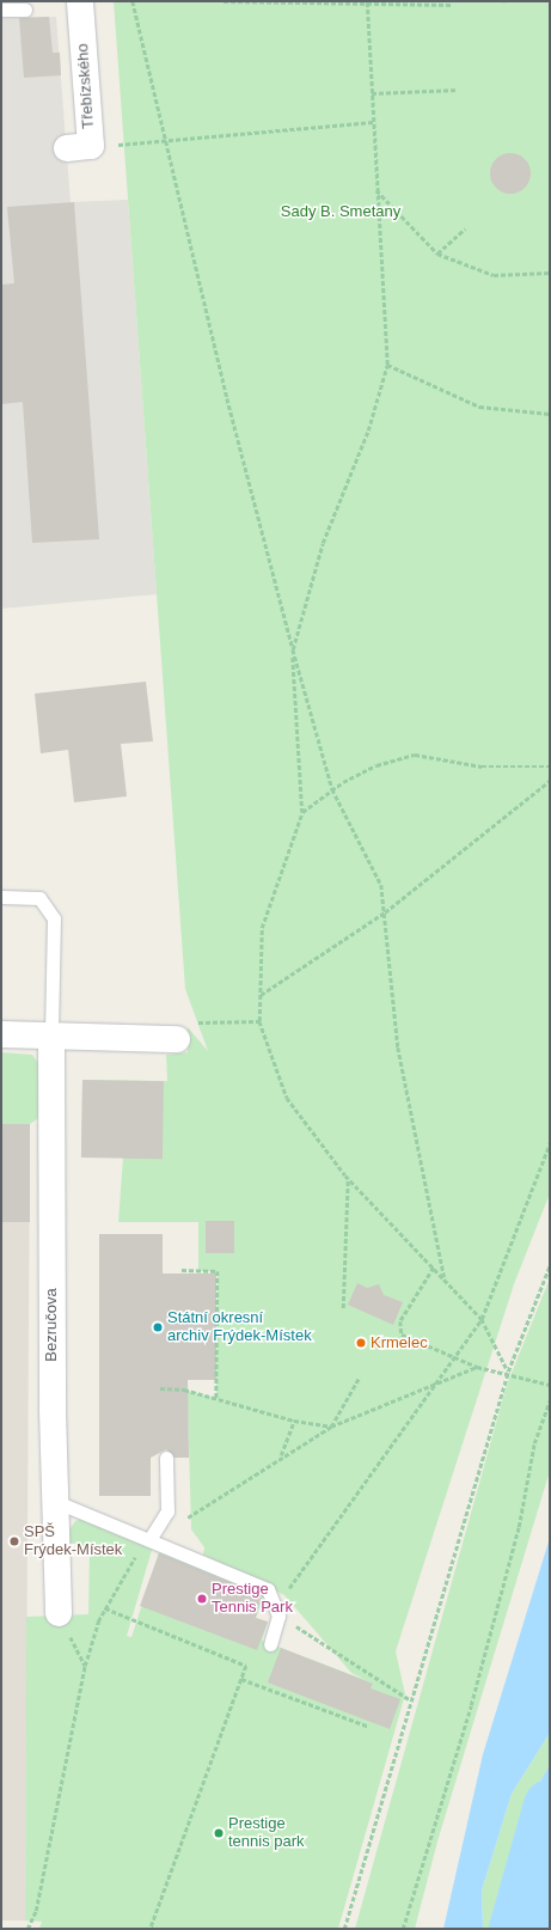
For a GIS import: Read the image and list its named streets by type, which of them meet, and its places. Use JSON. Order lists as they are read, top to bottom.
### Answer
{
  "streets": {
    "street": ["Třebízského", "Bezručova"]
  },
  "parks": ["Sady B. Smetany"],
  "places": [
    "Státní okresní archiv Frýdek-Místek",
    "Krmelec",
    "SPŠ Frýdek-Místek",
    "Prestige Tennis Park",
    "Prestige tennis park"
  ]
}
